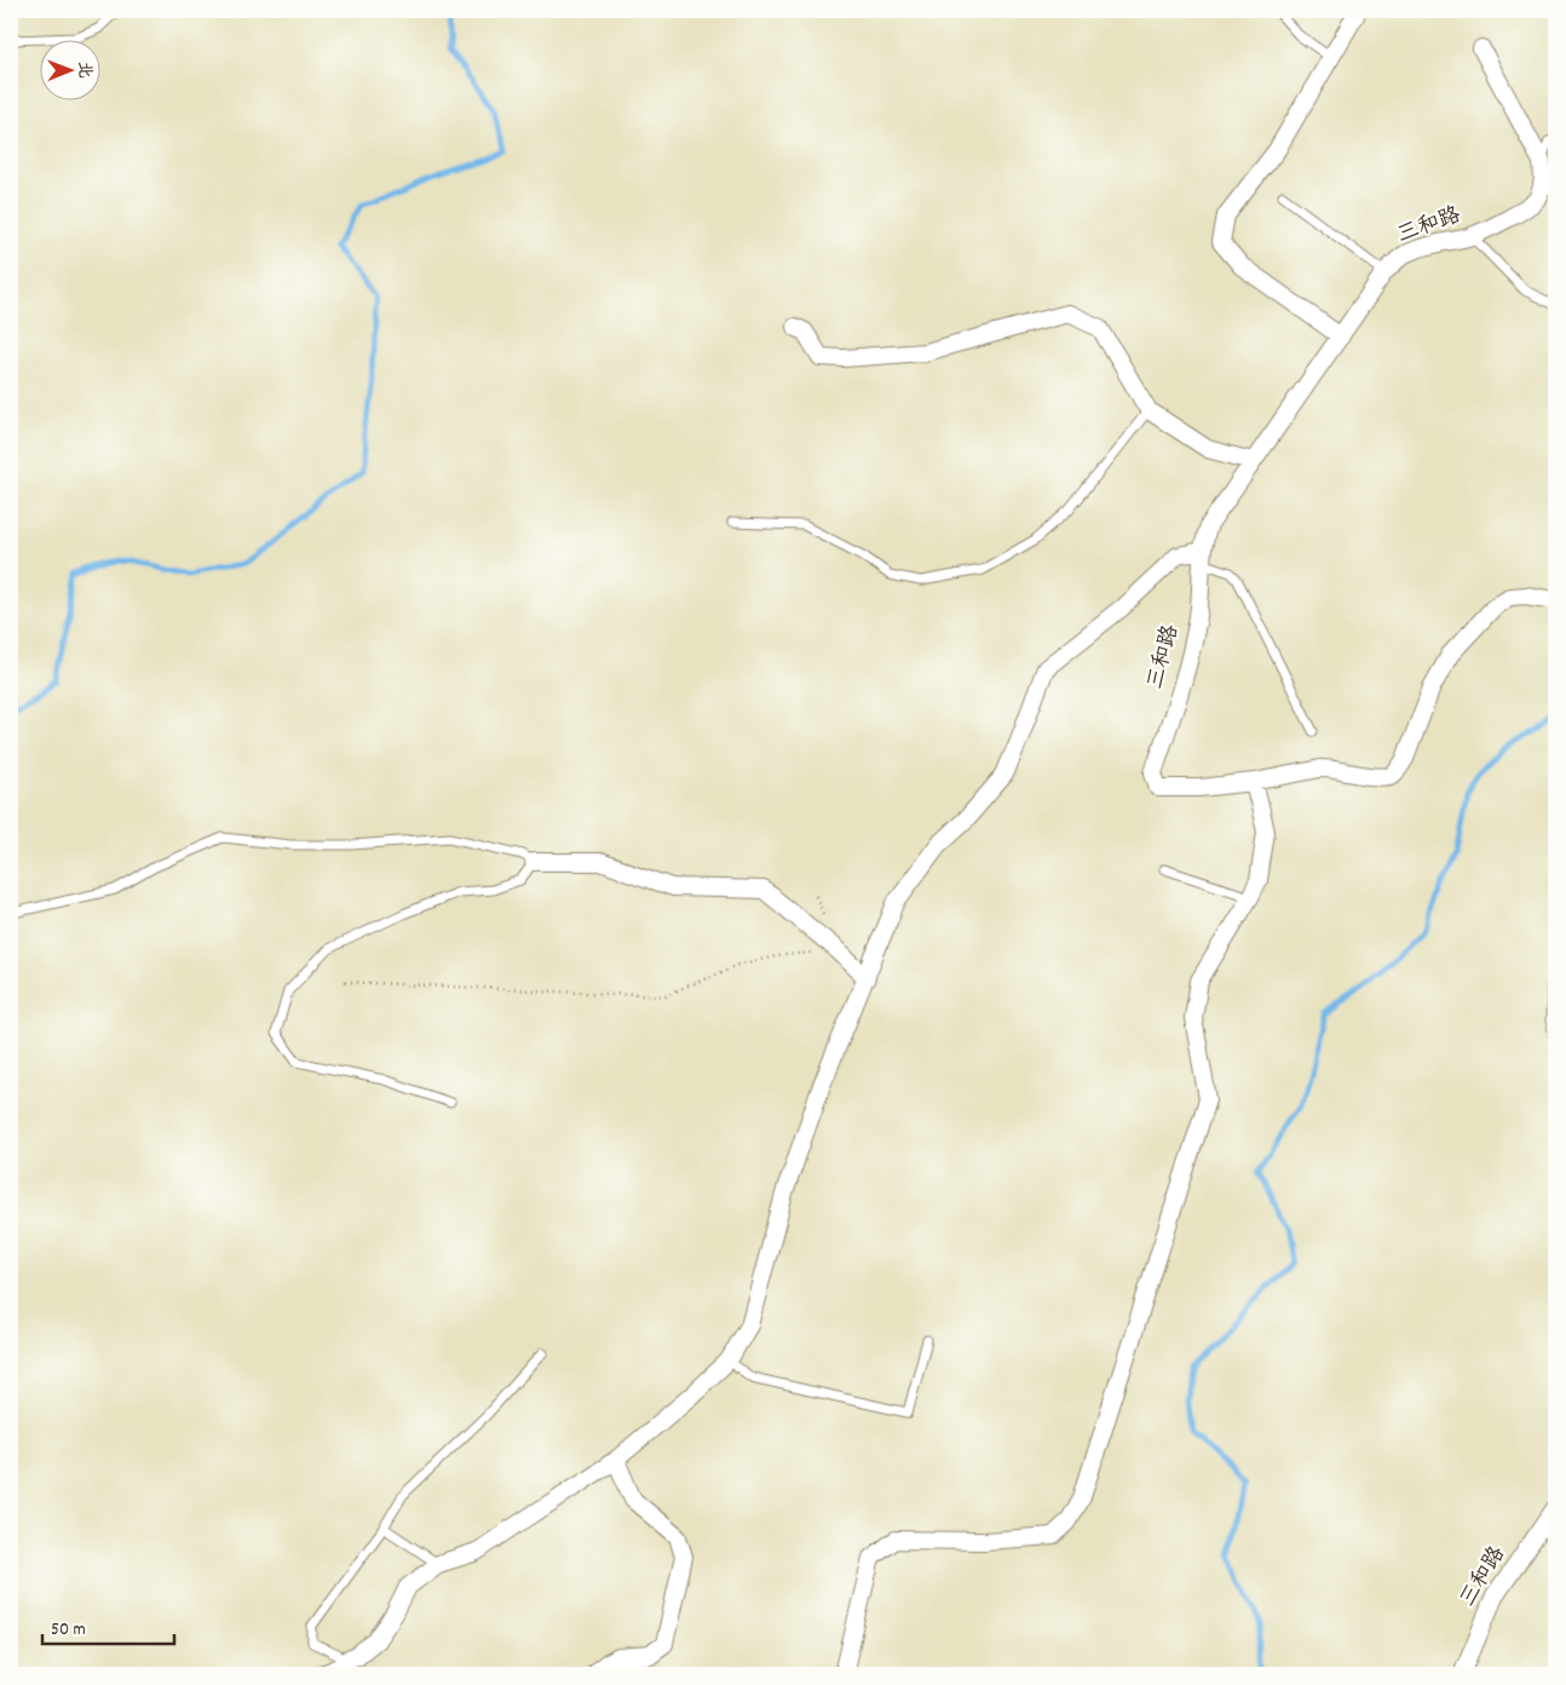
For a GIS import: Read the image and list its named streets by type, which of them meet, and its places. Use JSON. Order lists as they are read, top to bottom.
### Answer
{
  "streets": {
    "street": ["三和路"]
  },
  "scale_bar": "50 m",
  "north": "right"
}
